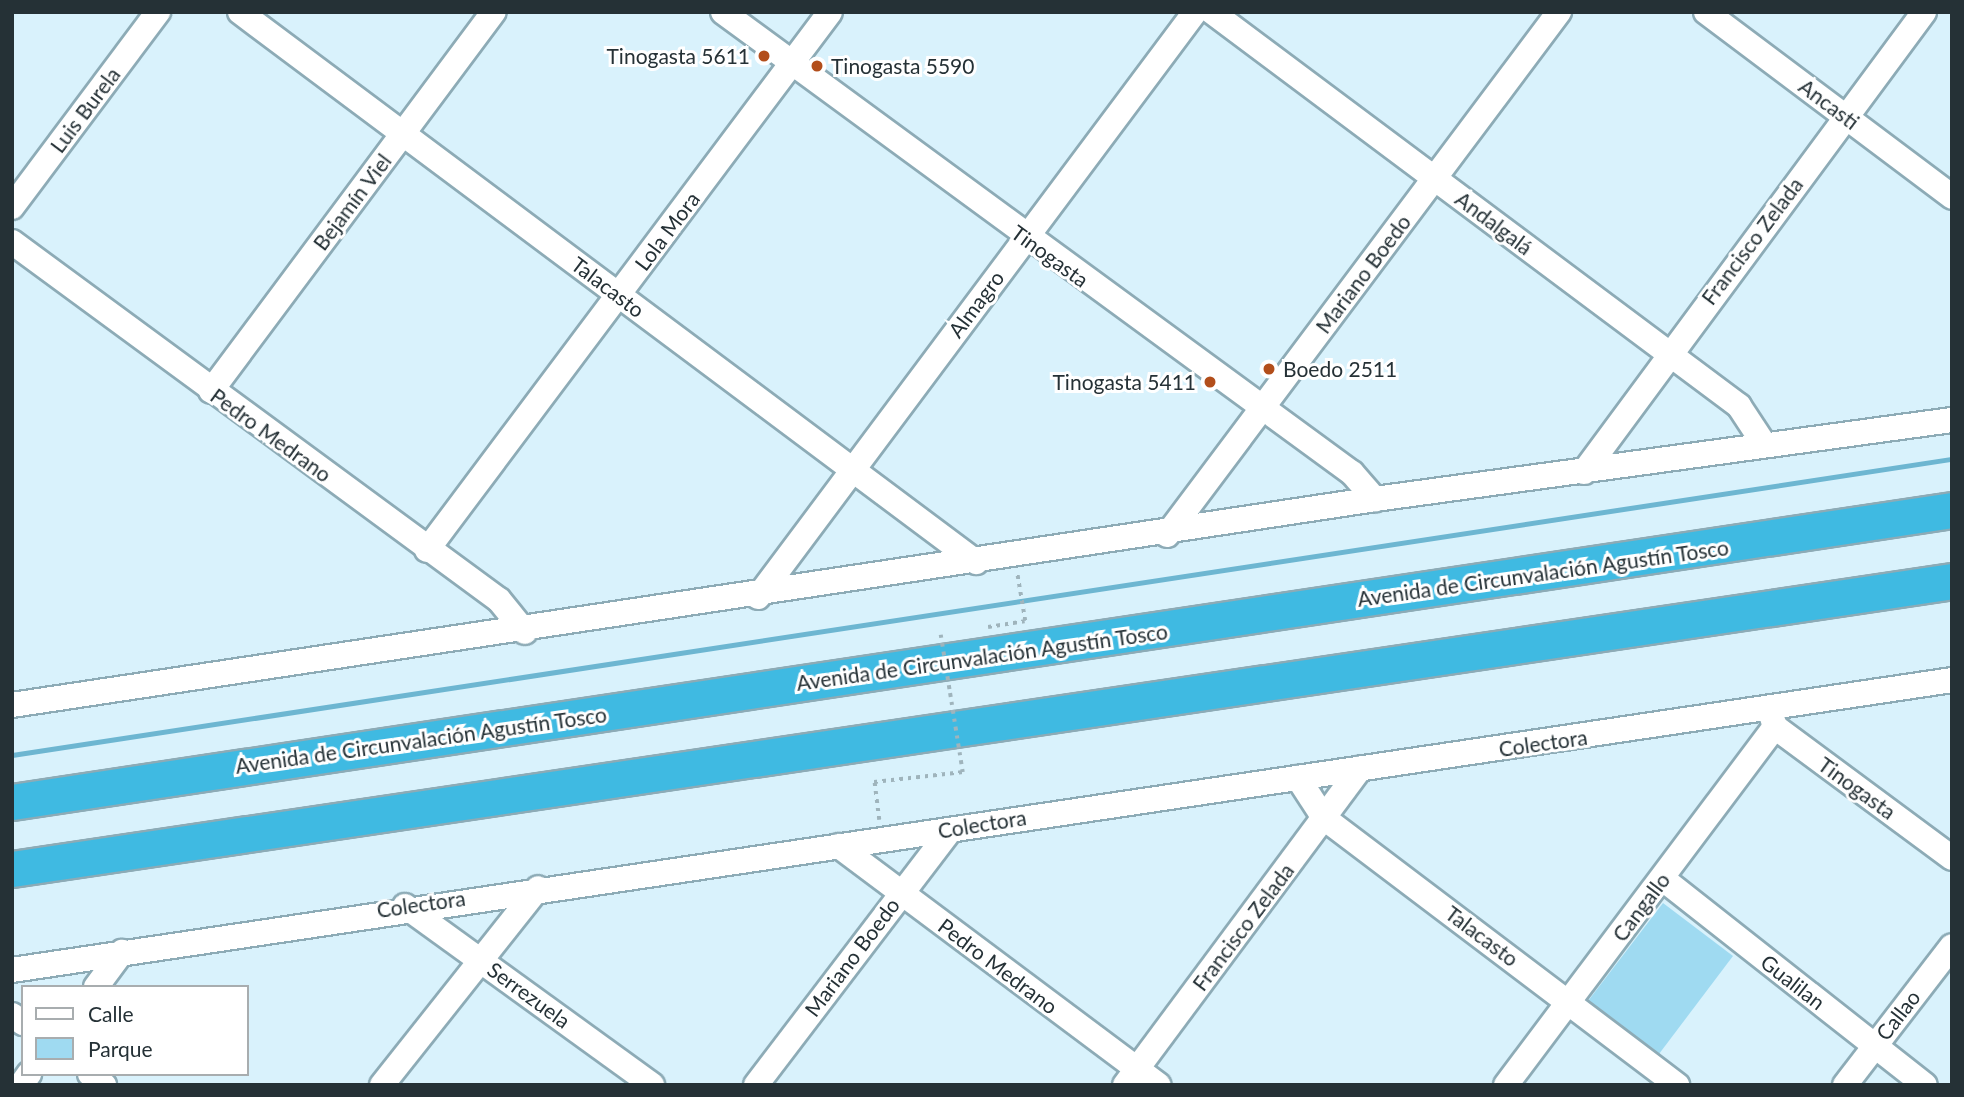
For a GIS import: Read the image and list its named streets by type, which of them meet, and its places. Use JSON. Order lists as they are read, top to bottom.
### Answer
{
  "streets": {
    "highway": ["Avenida de Circunvalación Agustín Tosco"],
    "street": [
      "Ancasti",
      "Luis Burela",
      "Bejamín Viel",
      "Andalgalá",
      "Lola Mora",
      "Francisco Zelada",
      "Tinogasta",
      "Mariano Boedo",
      "Talacasto",
      "Almagro",
      "Pedro Medrano",
      "Colectora",
      "Cangallo",
      "Gualilan",
      "Serrezuela",
      "Callao"
    ]
  },
  "crossings": [
    ["Ancasti", "Francisco Zelada"],
    ["Bejamín Viel", "Talacasto"],
    ["Bejamín Viel", "Pedro Medrano"],
    ["Andalgalá", "Francisco Zelada"],
    ["Andalgalá", "Mariano Boedo"],
    ["Lola Mora", "Tinogasta"],
    ["Lola Mora", "Talacasto"],
    ["Lola Mora", "Pedro Medrano"],
    ["Francisco Zelada", "Talacasto"],
    ["Francisco Zelada", "Pedro Medrano"],
    ["Francisco Zelada", "Colectora"],
    ["Tinogasta", "Mariano Boedo"],
    ["Tinogasta", "Almagro"],
    ["Tinogasta", "Colectora"],
    ["Tinogasta", "Cangallo"],
    ["Mariano Boedo", "Pedro Medrano"],
    ["Mariano Boedo", "Colectora"],
    ["Talacasto", "Almagro"],
    ["Talacasto", "Colectora"],
    ["Talacasto", "Cangallo"],
    ["Pedro Medrano", "Colectora"],
    ["Colectora", "Cangallo"],
    ["Colectora", "Serrezuela"],
    ["Cangallo", "Gualilan"],
    ["Gualilan", "Callao"]
  ],
  "places": [
    "Tinogasta 5611",
    "Tinogasta 5590",
    "Boedo 2511",
    "Tinogasta 5411"
  ],
  "legend": ["Calle", "Parque"]
}
